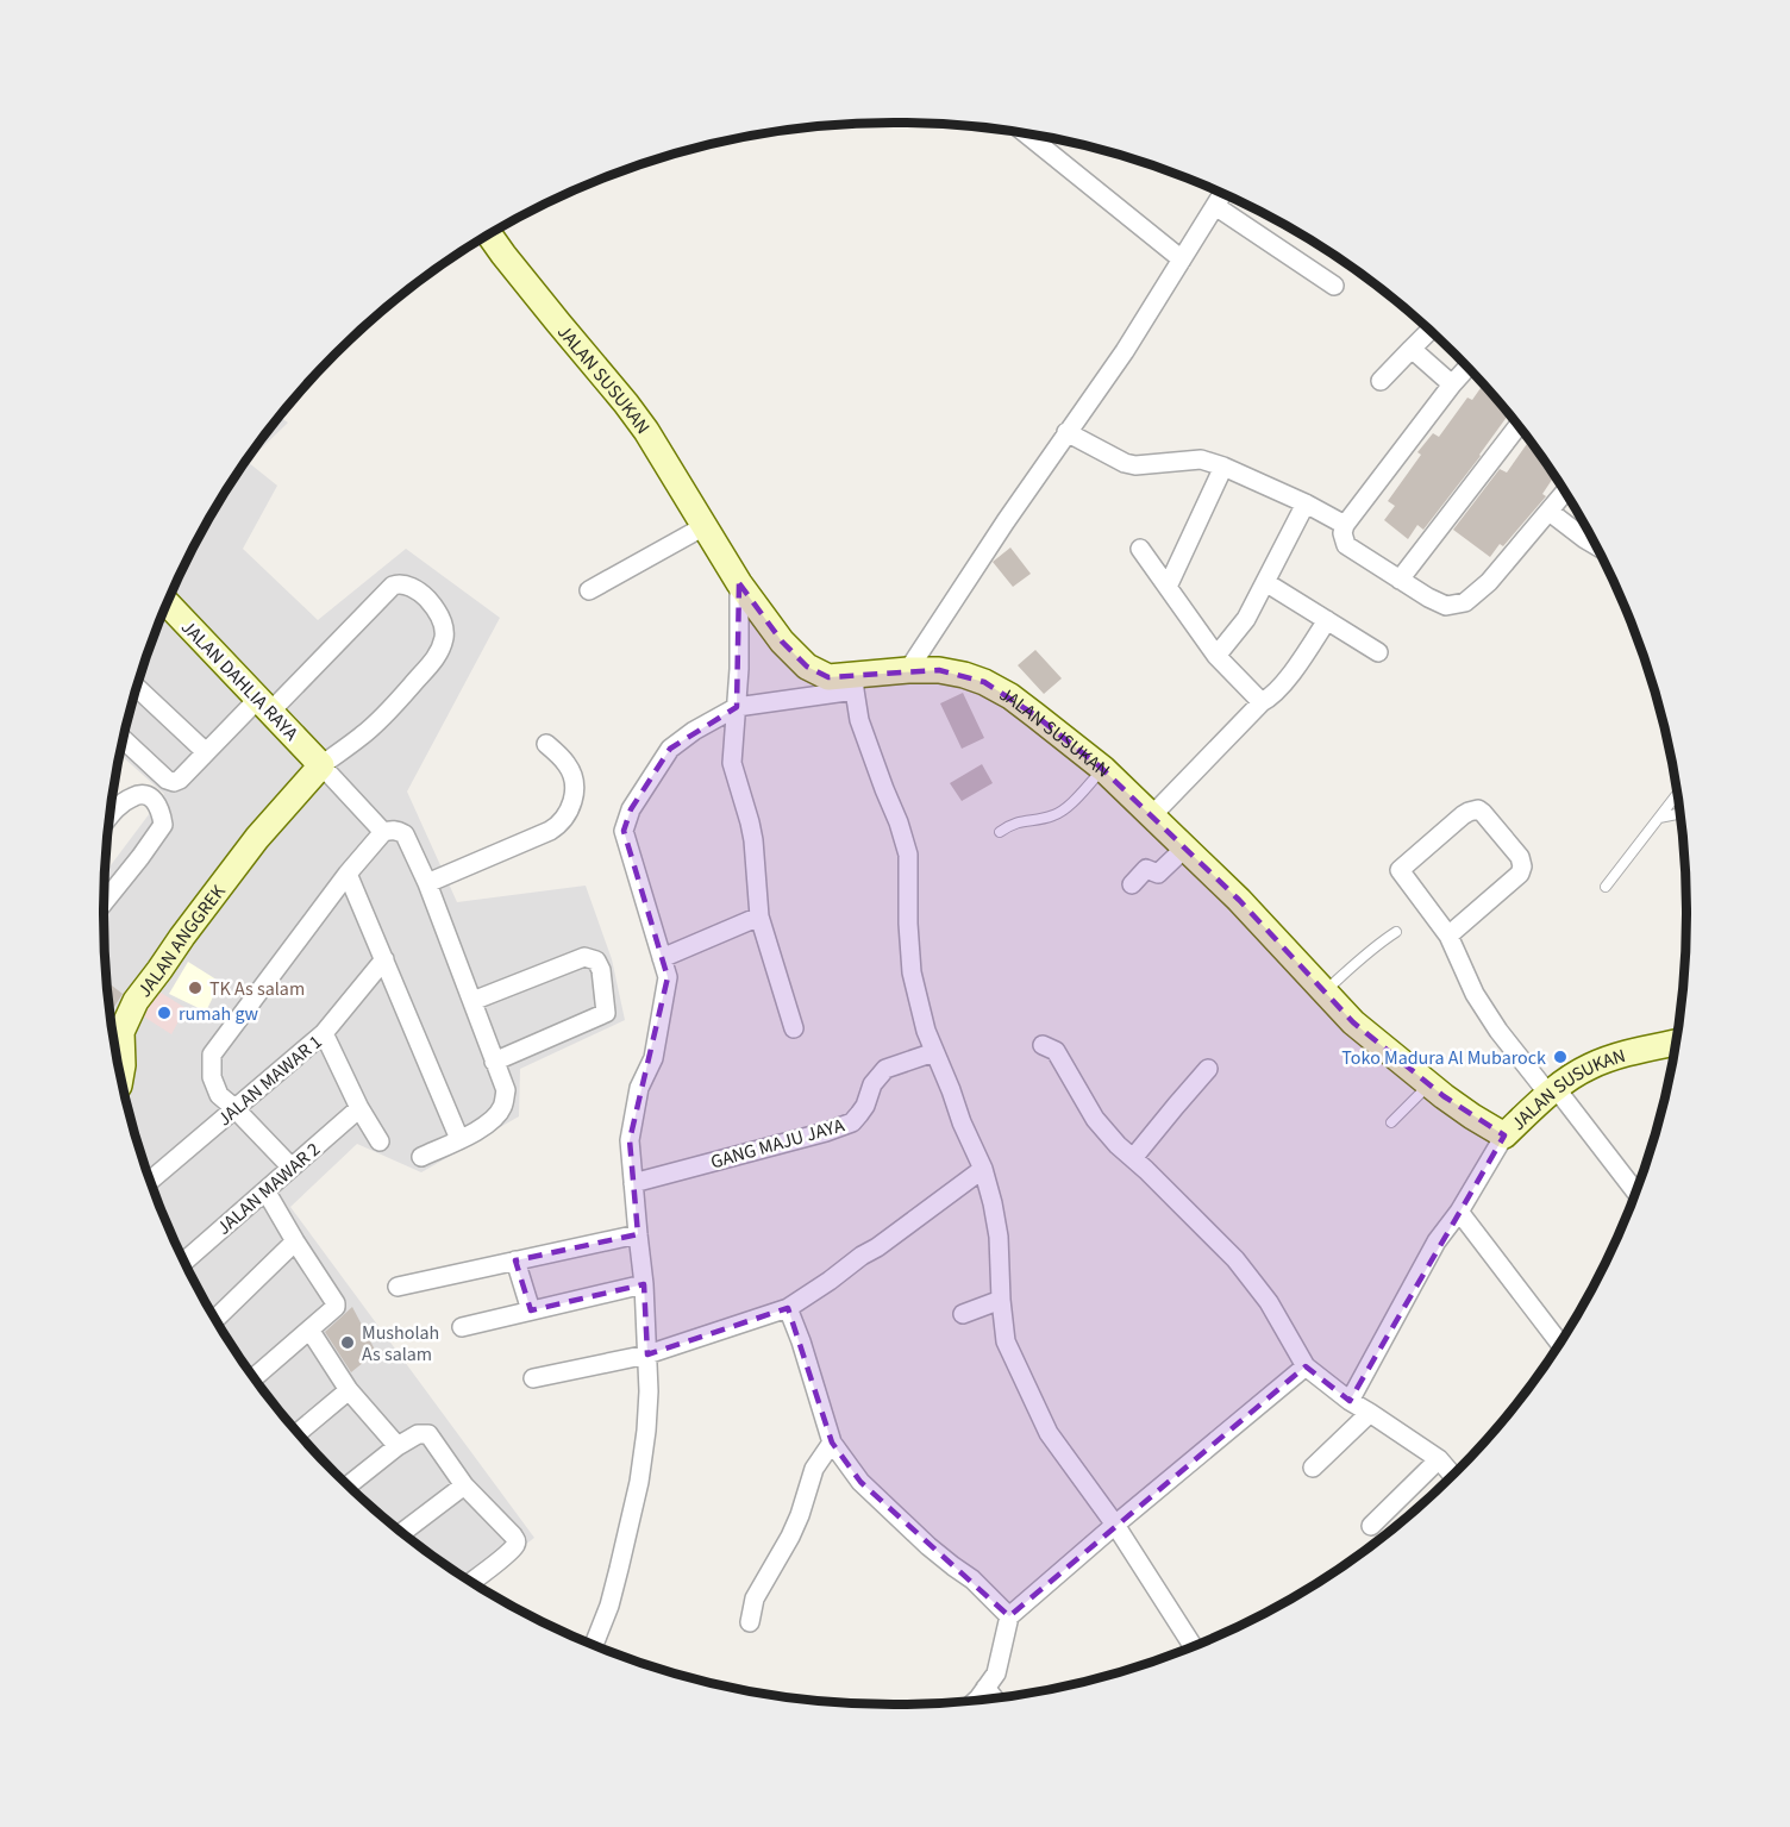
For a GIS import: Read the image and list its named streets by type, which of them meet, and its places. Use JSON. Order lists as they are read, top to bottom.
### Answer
{
  "streets": {
    "street": [
      "JALAN SUSUKAN",
      "JALAN DAHLIA RAYA",
      "JALAN ANGGREK",
      "JALAN MAWAR 1",
      "GANG MAJU JAYA",
      "JALAN MAWAR 2"
    ]
  },
  "crossings": [
    ["JALAN DAHLIA RAYA", "JALAN ANGGREK"]
  ],
  "places": [
    "TK As salam",
    "rumah gw",
    "Toko Madura Al Mubarock",
    "Musholah As salam"
  ]
}
